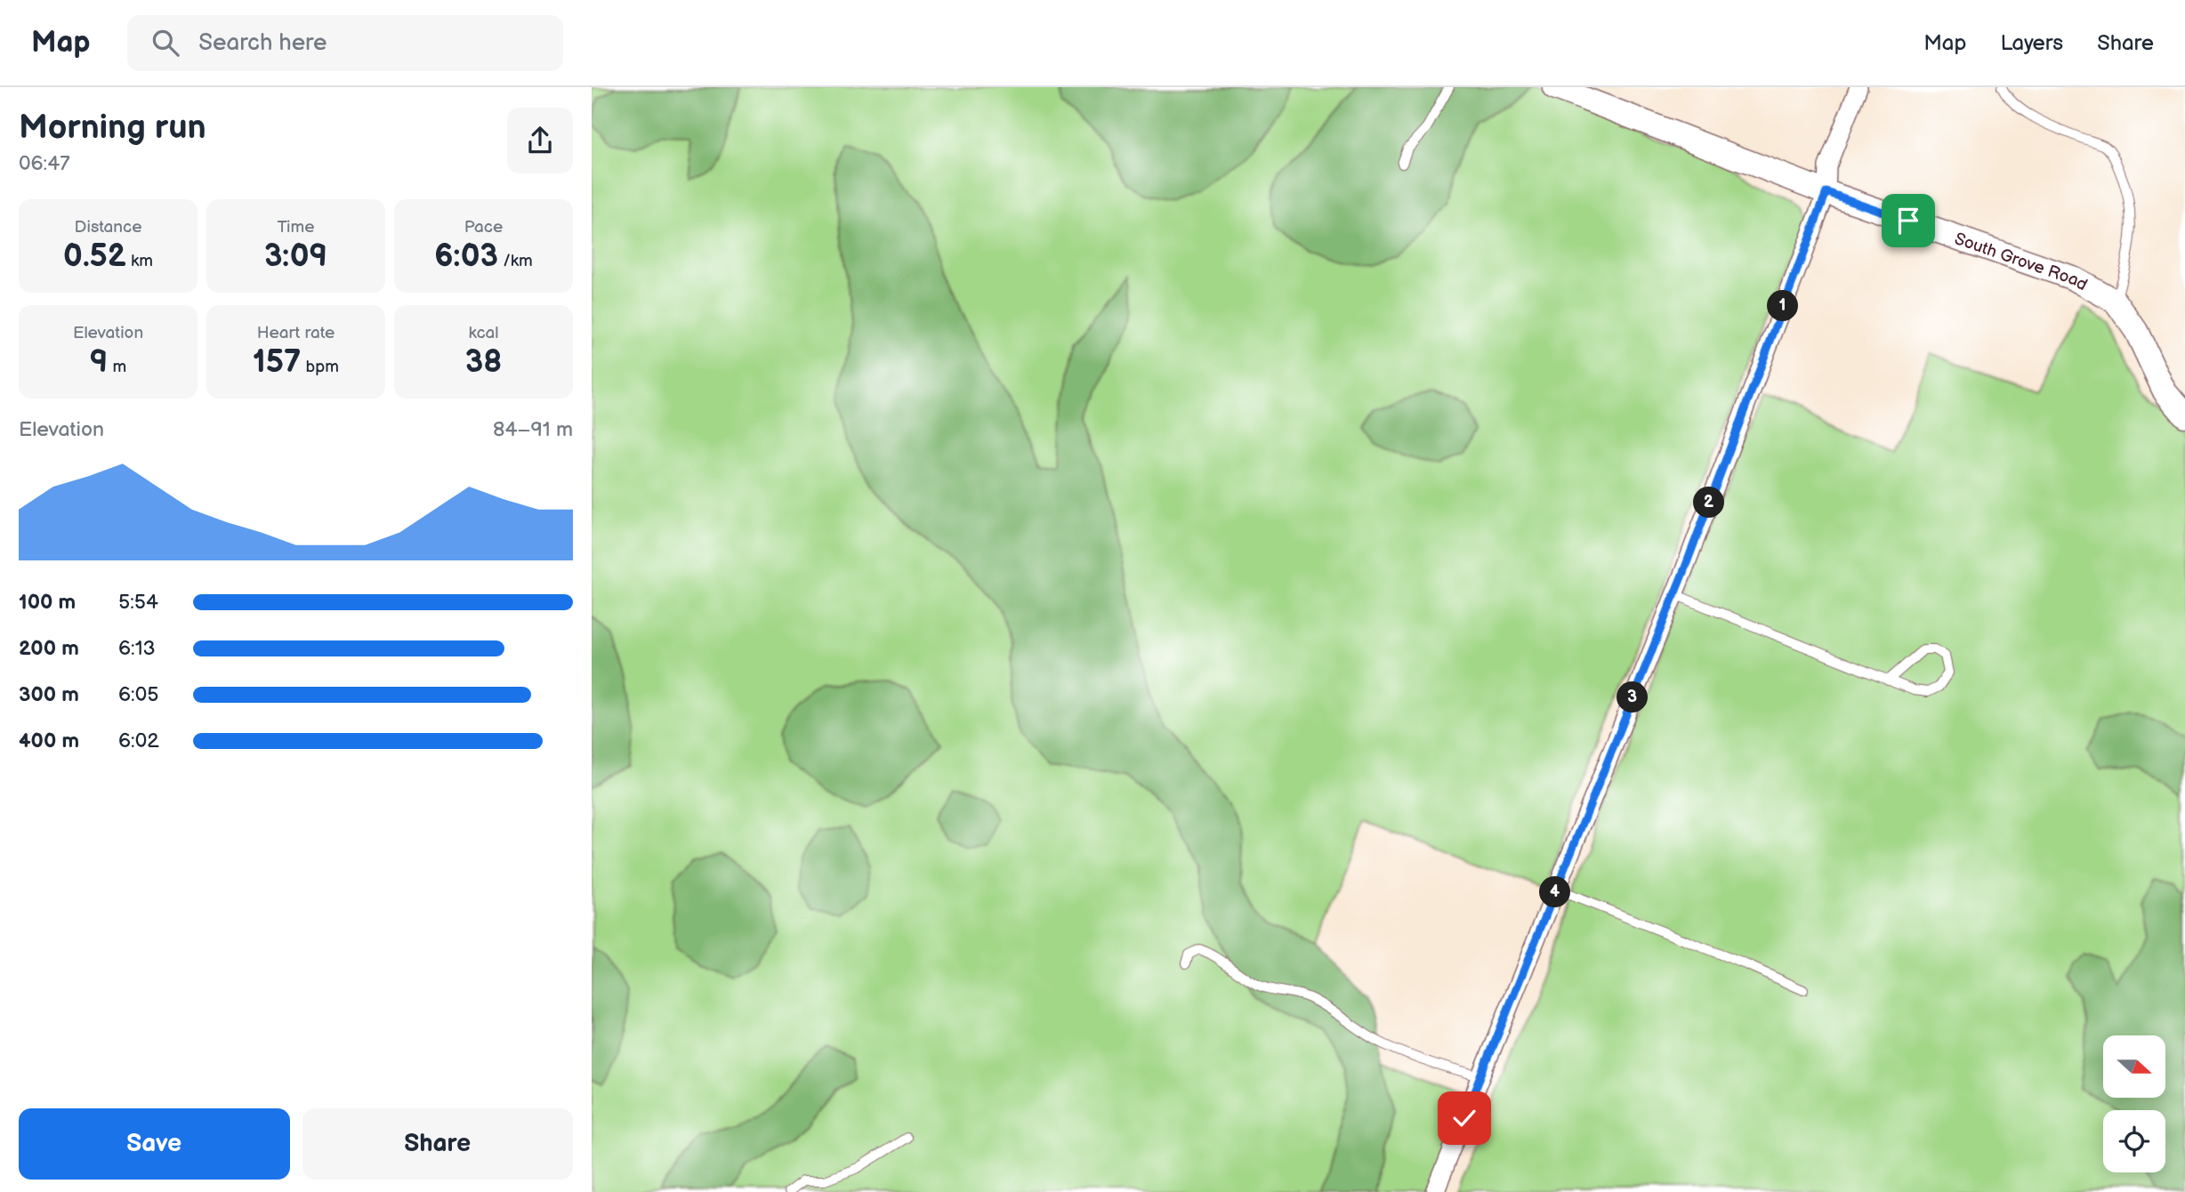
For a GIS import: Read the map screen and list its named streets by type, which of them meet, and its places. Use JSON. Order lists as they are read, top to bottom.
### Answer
{
  "streets": {
    "street": ["South Grove Road"]
  },
  "north": "right",
  "page": {
    "header": "Map",
    "search": "Search here",
    "nav": ["Map", "Layers", "Share"],
    "heading": ["Morning run", "06:47"],
    "stats": [
      ["Distance", "0.52 km"],
      ["Time", "3:09"],
      ["Pace", "6:03 /km"],
      ["Elevation", "9 m"],
      ["Heart rate", "157 bpm"],
      ["kcal", "38"]
    ],
    "pins": [
      "1",
      "2",
      "3",
      "4"
    ],
    "chart": ["Elevation", "84–91 m"],
    "list": [
      {
        "name": "100 m",
        "note": "5:54"
      },
      {
        "name": "200 m",
        "note": "6:13"
      },
      {
        "name": "300 m",
        "note": "6:05"
      },
      {
        "name": "400 m",
        "note": "6:02"
      }
    ],
    "buttons": ["Save", "Share"]
  }
}
